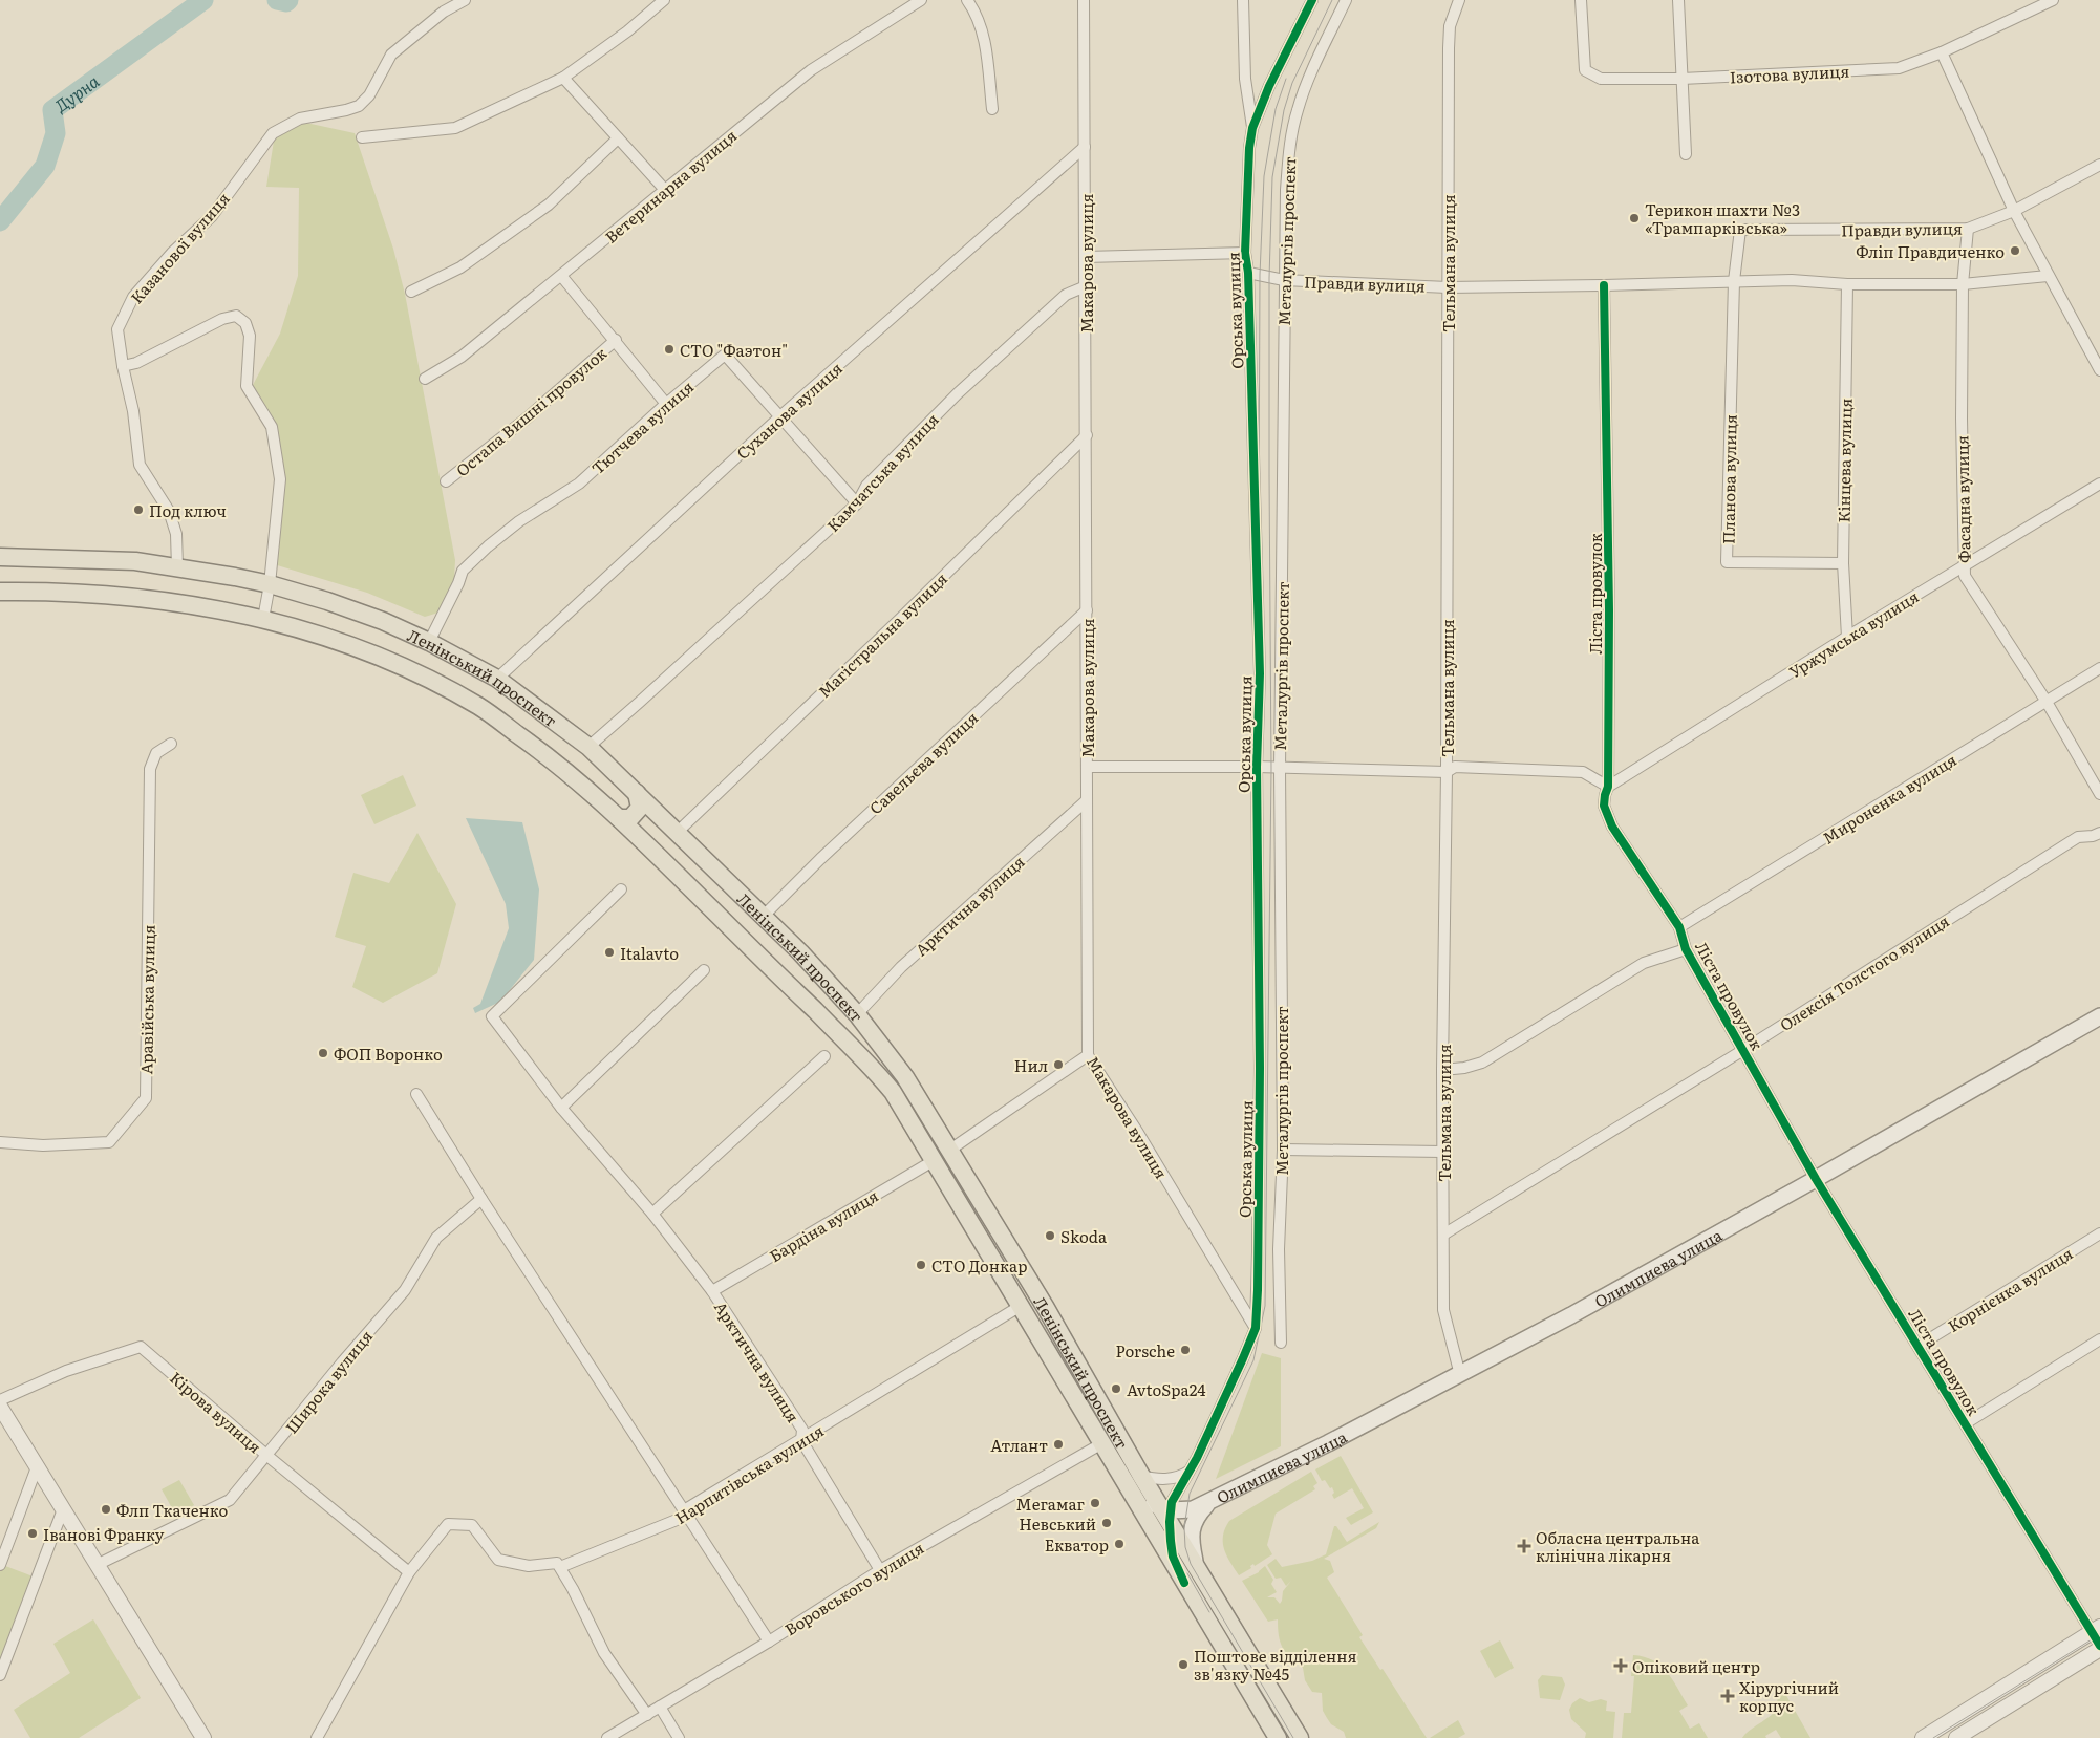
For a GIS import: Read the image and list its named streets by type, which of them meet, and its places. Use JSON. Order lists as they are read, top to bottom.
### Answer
{
  "streets": {
    "main road": ["Ленінський проспект", "Олимпиева улица"],
    "street": [
      "Ізотова вулиця",
      "Ветеринарна вулиця",
      "Правди вулиця",
      "Металургів проспект",
      "Казанової вулиця",
      "Макарова вулиця",
      "Тельмана вулиця",
      "Орська вулиця",
      "Суханова вулиця",
      "Остапа Вишні провулок",
      "Тютчева вулиця",
      "Кінцева вулиця",
      "Камчатська вулиця",
      "Планова вулиця",
      "Фасадна вулиця",
      "Ліста провулок",
      "Уржумська вулиця",
      "Магістральна вулиця",
      "Савельєва вулиця",
      "Мироненка вулиця",
      "Арктична вулиця",
      "Олексія Толстого вулиця",
      "Аравійська вулиця",
      "Бардіна вулиця",
      "Корнієнка вулиця",
      "Широка вулиця",
      "Кірова вулиця",
      "Нарпитівська вулиця",
      "Воровського вулиця"
    ]
  },
  "crossings": [
    ["Ветеринарна вулиця", "Остапа Вишні провулок"],
    ["Правди вулиця", "Металургів проспект"],
    ["Правди вулиця", "Тельмана вулиця"],
    ["Правди вулиця", "Орська вулиця"],
    ["Правди вулиця", "Кінцева вулиця"],
    ["Правди вулиця", "Планова вулиця"],
    ["Правди вулиця", "Фасадна вулиця"],
    ["Правди вулиця", "Ліста провулок"],
    ["Казанової вулиця", "Ленінський проспект"],
    ["Макарова вулиця", "Орська вулиця"],
    ["Макарова вулиця", "Суханова вулиця"],
    ["Макарова вулиця", "Камчатська вулиця"],
    ["Макарова вулиця", "Магістральна вулиця"],
    ["Макарова вулиця", "Савельєва вулиця"],
    ["Макарова вулиця", "Арктична вулиця"],
    ["Тельмана вулиця", "Олексія Толстого вулиця"],
    ["Тельмана вулиця", "Олимпиева улица"],
    ["Орська вулиця", "Ленінський проспект"],
    ["Суханова вулиця", "Тютчева вулиця"],
    ["Суханова вулиця", "Ленінський проспект"],
    ["Остапа Вишні провулок", "Тютчева вулиця"],
    ["Тютчева вулиця", "Камчатська вулиця"],
    ["Тютчева вулиця", "Ленінський проспект"],
    ["Кінцева вулиця", "Планова вулиця"],
    ["Кінцева вулиця", "Уржумська вулиця"],
    ["Камчатська вулиця", "Ленінський проспект"],
    ["Фасадна вулиця", "Уржумська вулиця"],
    ["Фасадна вулиця", "Мироненка вулиця"],
    ["Ліста провулок", "Уржумська вулиця"],
    ["Ліста провулок", "Мироненка вулиця"],
    ["Ліста провулок", "Олексія Толстого вулиця"],
    ["Ліста провулок", "Олимпиева улица"],
    ["Ліста провулок", "Корнієнка вулиця"],
    ["Магістральна вулиця", "Ленінський проспект"],
    ["Ленінський проспект", "Савельєва вулиця"],
    ["Ленінський проспект", "Арктична вулиця"],
    ["Ленінський проспект", "Бардіна вулиця"],
    ["Ленінський проспект", "Нарпитівська вулиця"],
    ["Ленінський проспект", "Воровського вулиця"],
    ["Арктична вулиця", "Бардіна вулиця"],
    ["Арктична вулиця", "Нарпитівська вулиця"],
    ["Арктична вулиця", "Воровського вулиця"],
    ["Широка вулиця", "Кірова вулиця"]
  ],
  "water": ["Дурна"],
  "places": {
    "other": [
      "Терикон шахти №3 «Трампарківська»",
      "Фліп Правдиченко",
      "СТО \"Фаэтон\"",
      "Под ключ",
      "Italavto",
      "ФОП Воронко",
      "Нил",
      "Skoda",
      "СТО Донкар",
      "Porsche",
      "AvtoSpa24",
      "Атлант",
      "Мегамаг",
      "Флп Ткаченко",
      "Невський",
      "Іванові Франку",
      "Екватор",
      "Поштове відділення зв'язку №45"
    ],
    "health": ["Обласна центральна клінічна лікарня", "Опіковий центр", "Хірургічний корпус"]
  }
}
